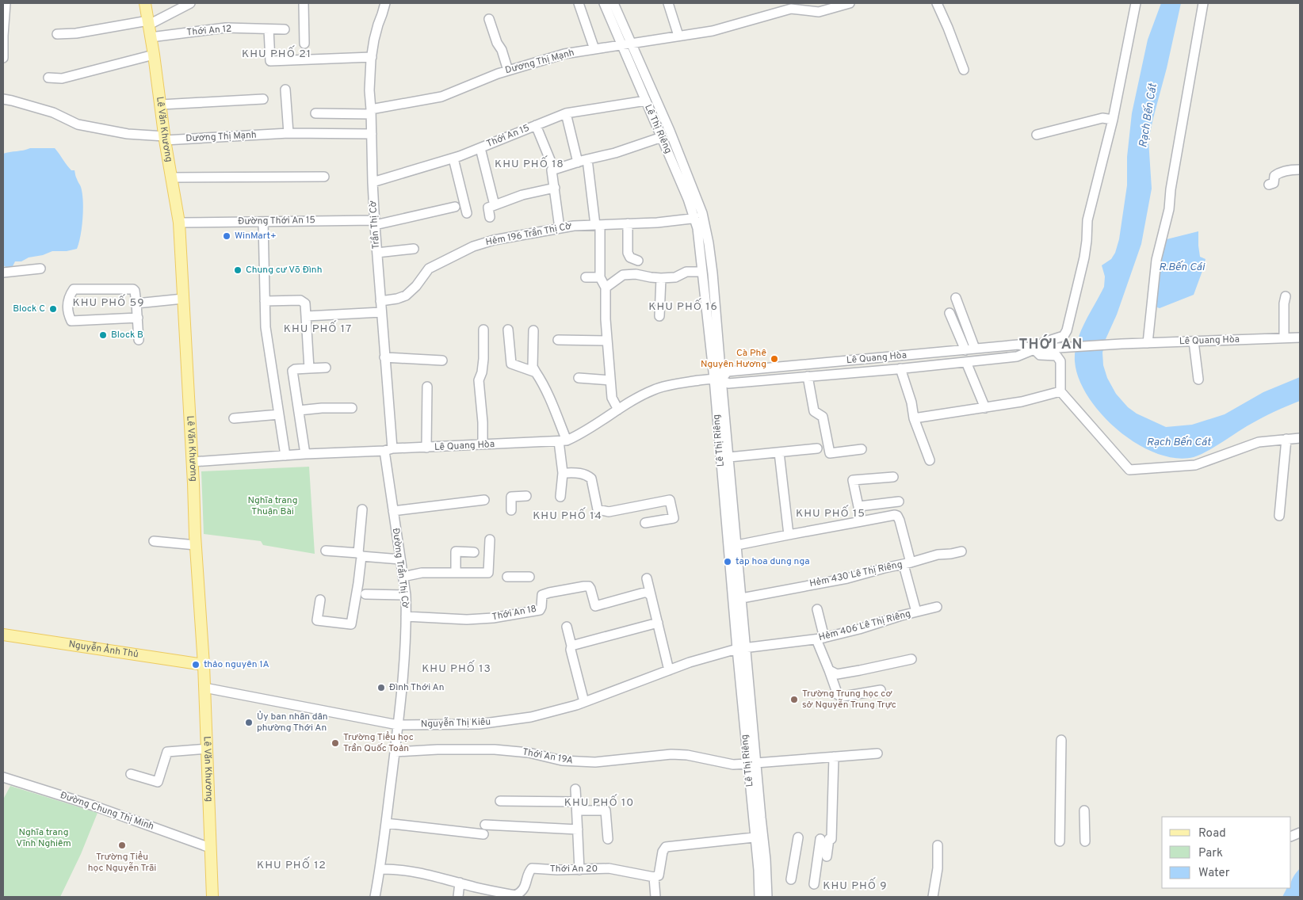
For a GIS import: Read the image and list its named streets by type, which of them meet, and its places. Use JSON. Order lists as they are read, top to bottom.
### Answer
{
  "streets": {
    "main road": ["Lê Văn Khương", "Nguyễn Ảnh Thủ"],
    "street": [
      "Thới An 12",
      "Dương Thị Mạnh",
      "Lê Thị Riêng",
      "Thới An 15",
      "Đường Thới An 15",
      "Trần Thị Cờ",
      "Hẻm 196 Trần Thị Cờ",
      "Lê Quang Hòa",
      "Đường Trần Thị Cờ",
      "Hẻm 430 Lê Thị Riêng",
      "Thới An 18",
      "Hẻm 406 Lê Thị Riêng",
      "Nguyễn Thị Kiêu",
      "Thới An 19A",
      "Đường Chung Thị Minh",
      "Thới An 20"
    ]
  },
  "crossings": [
    ["Thới An 12", "Lê Văn Khương"],
    ["Dương Thị Mạnh", "Lê Văn Khương"],
    ["Dương Thị Mạnh", "Lê Thị Riêng"],
    ["Dương Thị Mạnh", "Trần Thị Cờ"],
    ["Lê Văn Khương", "Đường Thới An 15"],
    ["Lê Văn Khương", "Lê Quang Hòa"],
    ["Lê Văn Khương", "Nguyễn Ảnh Thủ"],
    ["Lê Văn Khương", "Nguyễn Thị Kiêu"],
    ["Lê Văn Khương", "Đường Chung Thị Minh"],
    ["Lê Thị Riêng", "Thới An 15"],
    ["Lê Thị Riêng", "Hẻm 196 Trần Thị Cờ"],
    ["Lê Thị Riêng", "Lê Quang Hòa"],
    ["Lê Thị Riêng", "Hẻm 430 Lê Thị Riêng"],
    ["Lê Thị Riêng", "Hẻm 406 Lê Thị Riêng"],
    ["Lê Thị Riêng", "Nguyễn Thị Kiêu"],
    ["Lê Thị Riêng", "Thới An 19A"],
    ["Thới An 15", "Trần Thị Cờ"],
    ["Đường Thới An 15", "Trần Thị Cờ"],
    ["Trần Thị Cờ", "Hẻm 196 Trần Thị Cờ"],
    ["Trần Thị Cờ", "Lê Quang Hòa"],
    ["Trần Thị Cờ", "Đường Trần Thị Cờ"],
    ["Lê Quang Hòa", "Đường Trần Thị Cờ"],
    ["Đường Trần Thị Cờ", "Thới An 18"],
    ["Đường Trần Thị Cờ", "Nguyễn Thị Kiêu"],
    ["Đường Trần Thị Cờ", "Thới An 19A"],
    ["Đường Trần Thị Cờ", "Thới An 20"],
    ["Hẻm 406 Lê Thị Riêng", "Nguyễn Thị Kiêu"]
  ],
  "districts": [
    "KHU PHỐ 21",
    "KHU PHỐ 18",
    "KHU PHỐ 59",
    "KHU PHỐ 16",
    "KHU PHỐ 17",
    "THỚI AN",
    "KHU PHỐ 15",
    "KHU PHỐ 14",
    "KHU PHỐ 13",
    "KHU PHỐ 10",
    "KHU PHỐ 12",
    "KHU PHỐ 9"
  ],
  "water": ["Rạch Bến Cát", "R.Bến Cái"],
  "parks": ["Nghĩa trang Thuận Bài", "Nghĩa trang Vĩnh Nghiêm"],
  "places": [
    "WinMart+",
    "Chung cư Võ Đình",
    "Block C",
    "Block B",
    "Cà Phê Nguyên Hương",
    "tap hoa dung nga",
    "thảo nguyên 1A",
    "Đình Thới An",
    "Trường Trung học cơ sở Nguyễn Trung Trực",
    "Ủy ban nhân dân phường Thới An",
    "Trường Tiểu học Trần Quốc Toản",
    "Trường Tiểu học Nguyễn Trãi"
  ],
  "legend": ["Road", "Park", "Water"]
}
